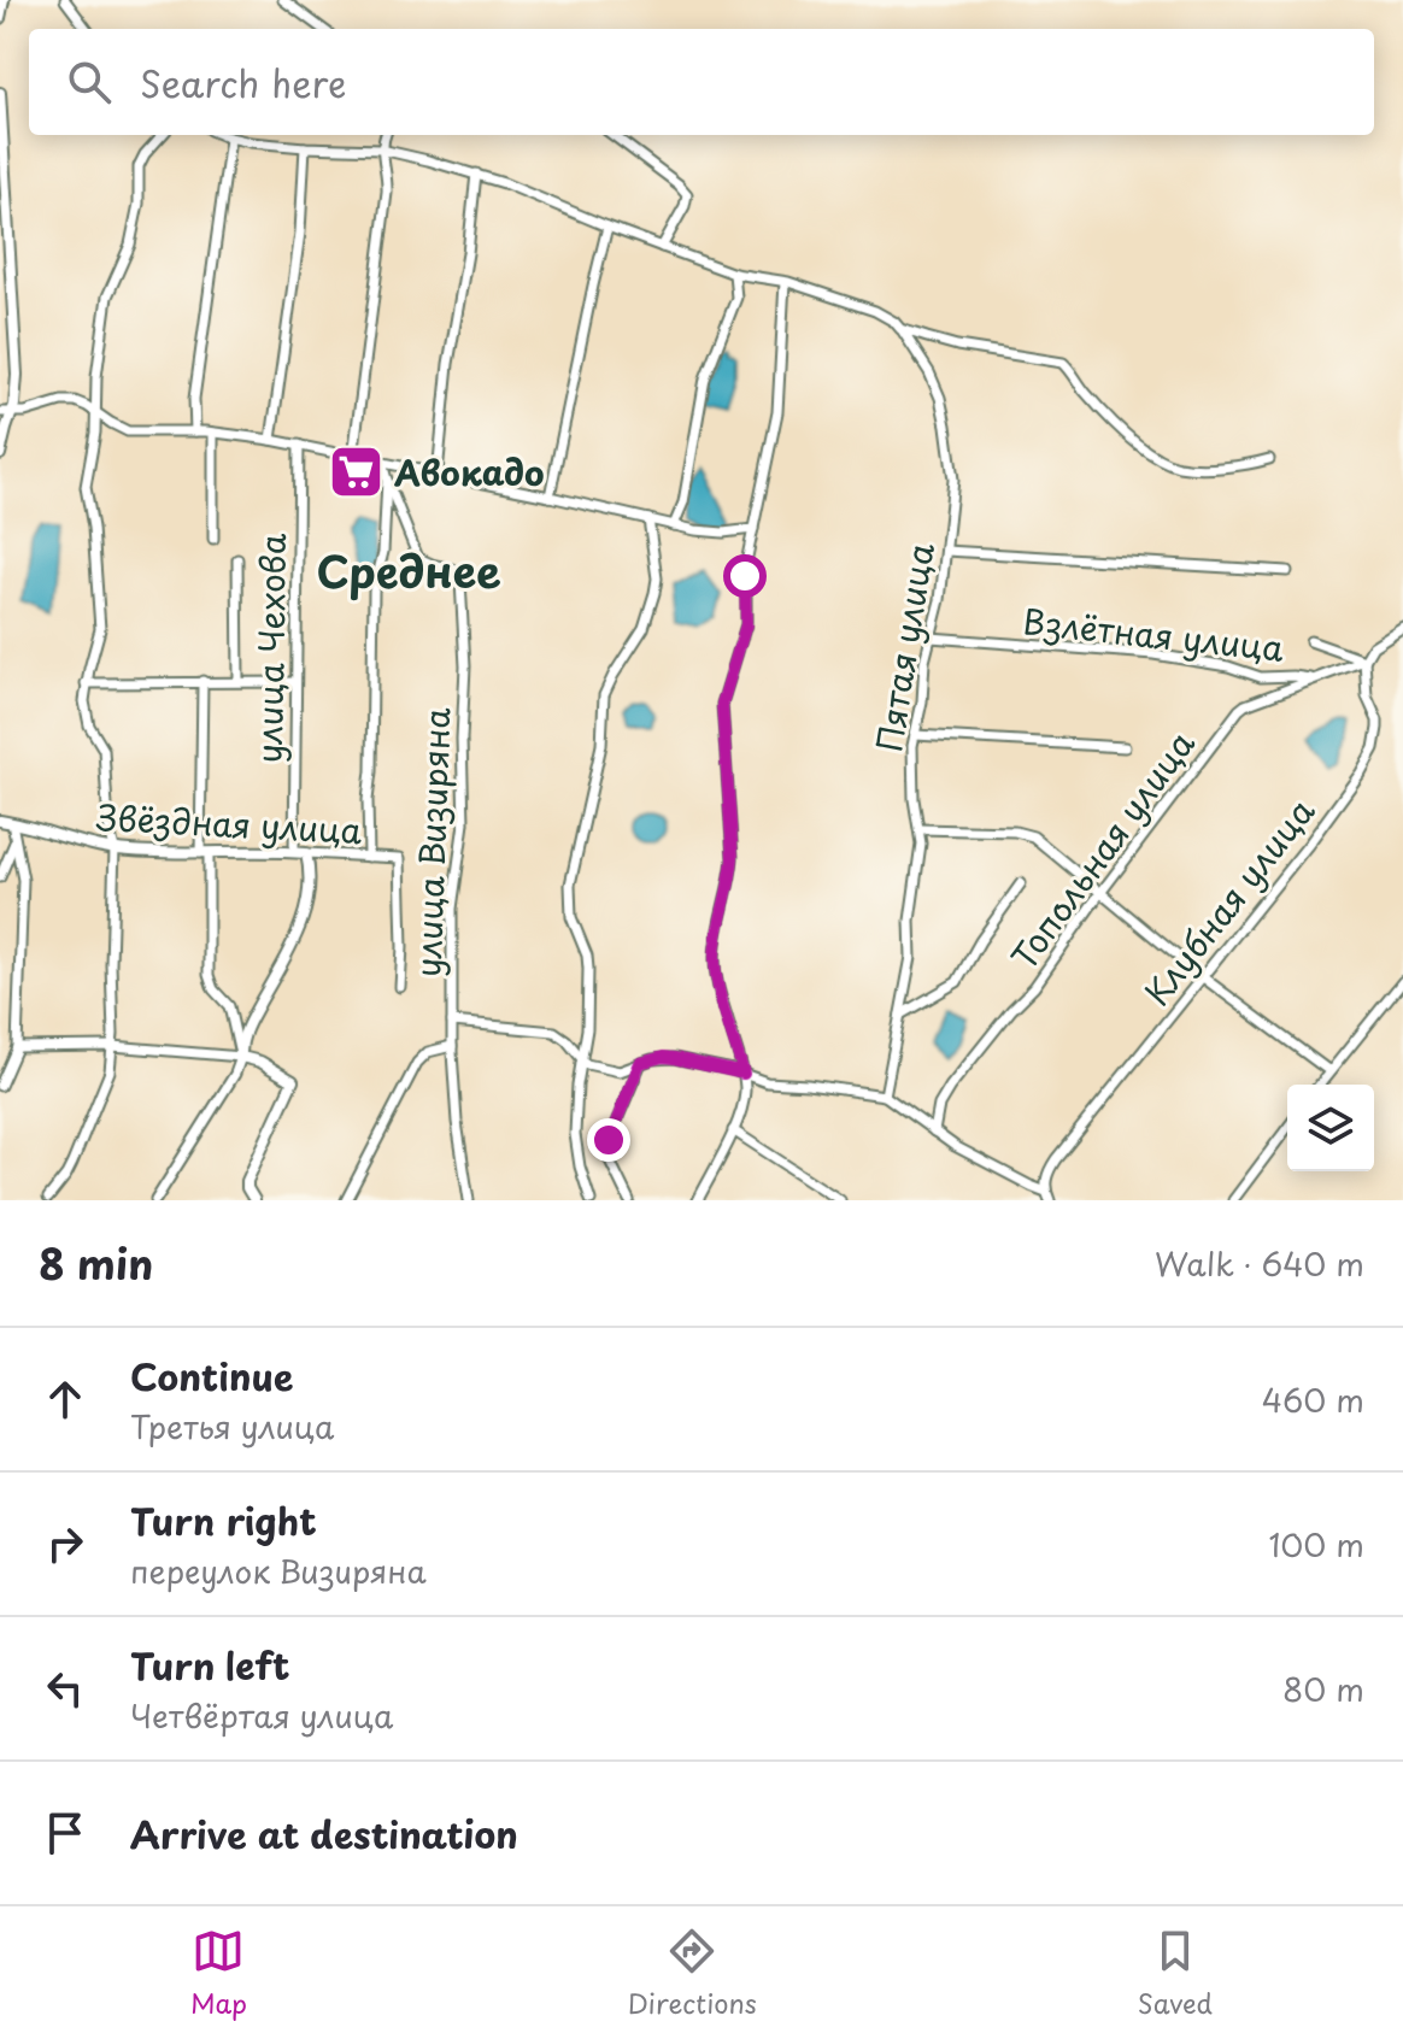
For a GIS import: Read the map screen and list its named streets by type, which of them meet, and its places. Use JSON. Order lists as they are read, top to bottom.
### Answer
{
  "streets": {
    "street": [
      "Взлётная улица",
      "Пятая улица",
      "улица Чехова",
      "Звёздная улица",
      "улица Визиряна",
      "Топольная улица",
      "Клубная улица"
    ]
  },
  "crossings": [
    ["Взлётная улица", "Пятая улица"],
    ["Взлётная улица", "Топольная улица"],
    ["Взлётная улица", "Клубная улица"],
    ["улица Чехова", "Звёздная улица"],
    ["Топольная улица", "Клубная улица"]
  ],
  "districts": ["Среднее"],
  "places": {
    "supermarket": ["Авокадо"]
  },
  "page": {
    "search": "Search here",
    "heading": ["8 min", "Walk · 640 m"],
    "list": [
      ["Continue", "Третья улица", "460 m"],
      ["Turn right", "переулок Визиряна", "100 m"],
      ["Turn left", "Четвёртая улица", "80 m"],
      "Arrive at destination"
    ],
    "nav": ["Map", "Directions", "Saved"]
  }
}
